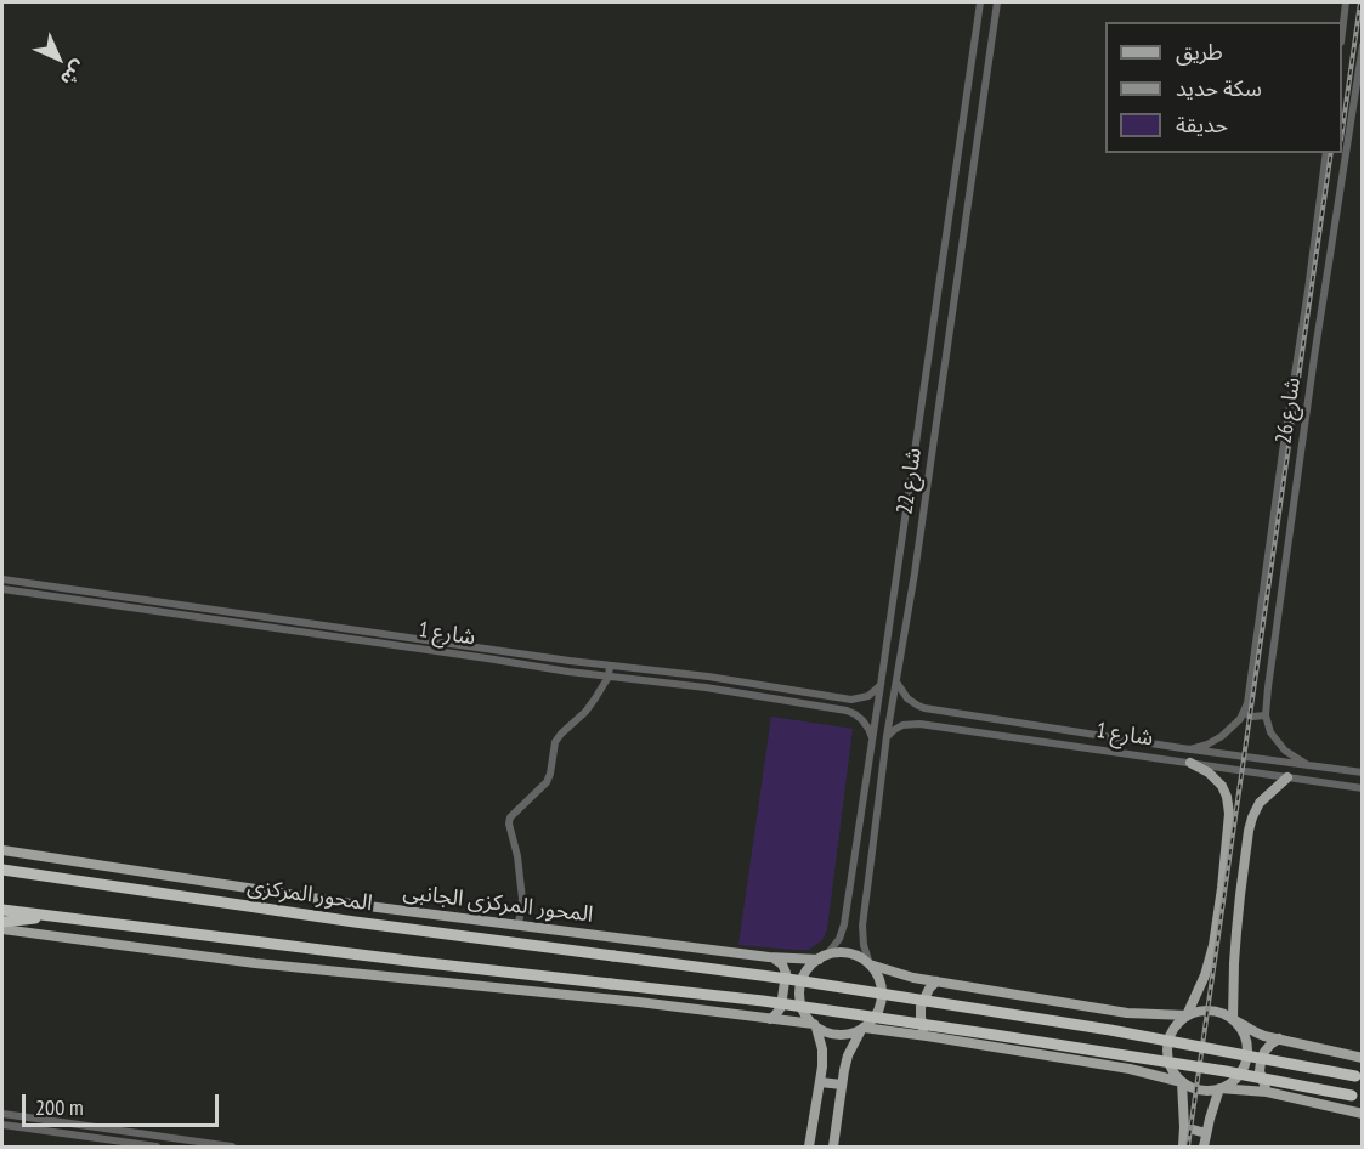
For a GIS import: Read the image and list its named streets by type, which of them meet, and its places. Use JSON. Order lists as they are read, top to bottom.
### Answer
{
  "streets": {
    "highway": ["المحور المركزى"],
    "main road": ["المحور المركزى الجانبى"],
    "street": ["شارع 26", "شارع 22", "شارع 1"]
  },
  "crossings": [
    ["شارع 22", "شارع 1"],
    ["شارع 22", "المحور المركزى الجانبى"]
  ],
  "legend": ["طريق", "سكة حديد", "حديقة"],
  "scale_bar": "200 m",
  "north": "bottom right"
}
